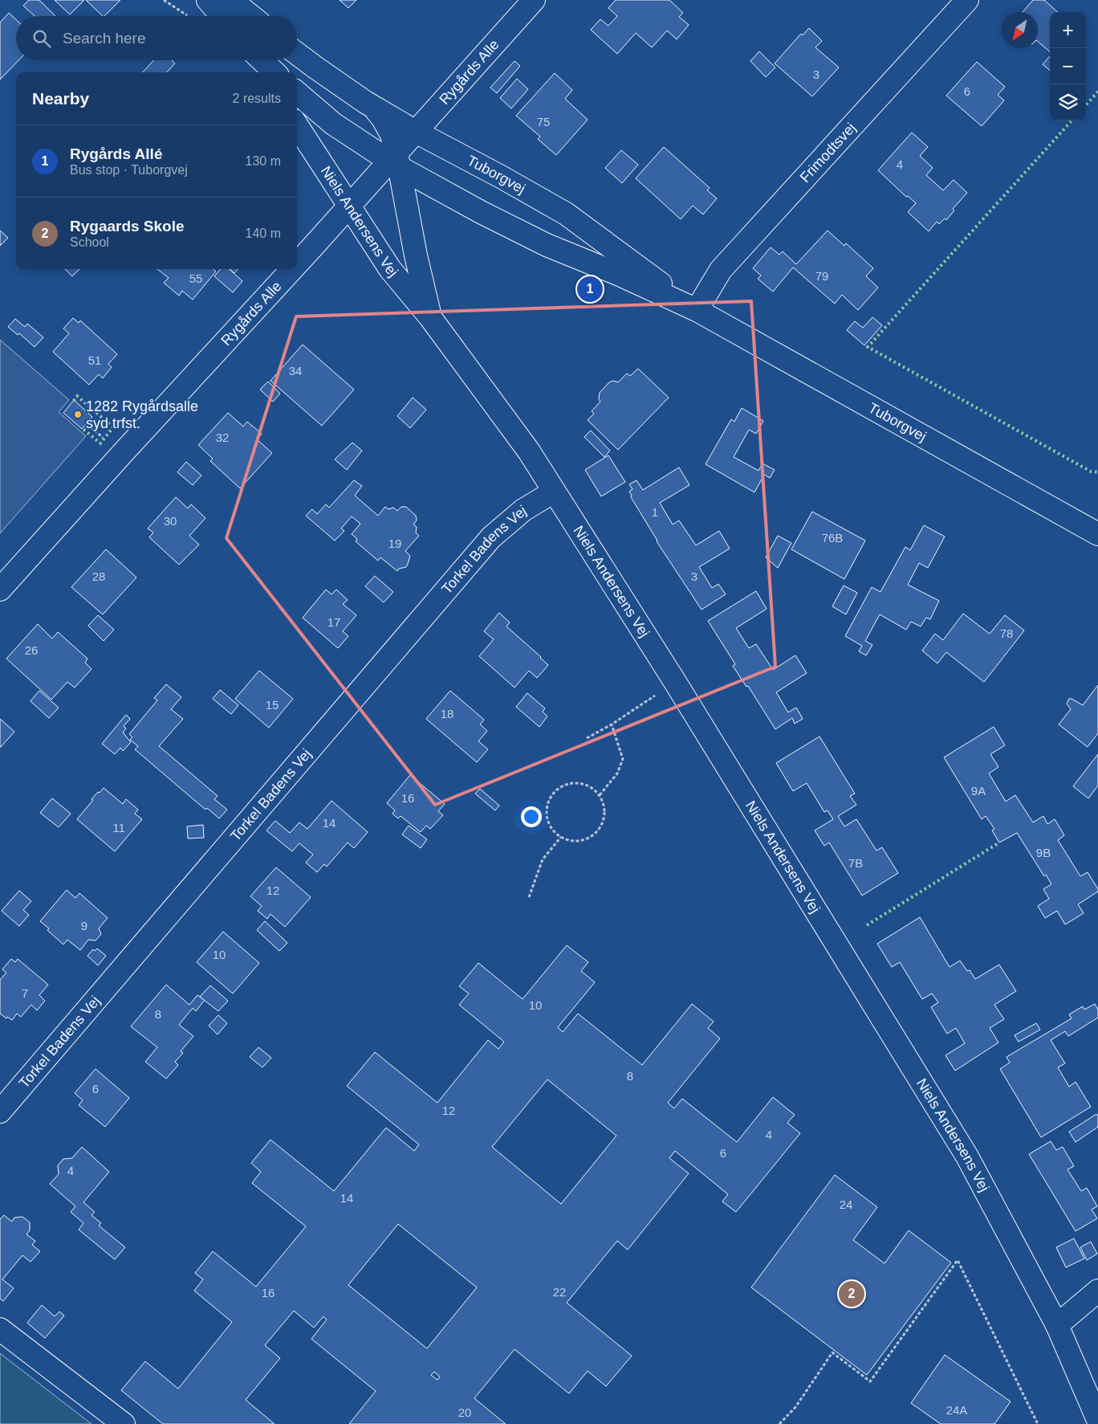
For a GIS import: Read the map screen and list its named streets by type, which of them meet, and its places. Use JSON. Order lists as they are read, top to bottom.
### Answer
{
  "streets": {
    "street": [
      "Rygårds Alle",
      "Frimodtsvej",
      "Tuborgvej",
      "Niels Andersens Vej",
      "Torkel Badens Vej"
    ]
  },
  "crossings": [
    ["Rygårds Alle", "Tuborgvej"],
    ["Rygårds Alle", "Niels Andersens Vej"],
    ["Frimodtsvej", "Tuborgvej"],
    ["Tuborgvej", "Niels Andersens Vej"],
    ["Niels Andersens Vej", "Torkel Badens Vej"]
  ],
  "places": ["1282 Rygårdsalle syd trfst."],
  "house_numbers": [
    "3",
    "6",
    "75",
    "4",
    "79",
    "55",
    "51",
    "34",
    "32",
    "1",
    "30",
    "76B",
    "19",
    "28",
    "3",
    "17",
    "78",
    "26",
    "15",
    "18",
    "9A",
    "16",
    "14",
    "11",
    "9B",
    "7B",
    "12",
    "9",
    "10",
    "7",
    "10",
    "8",
    "8",
    "6",
    "12",
    "4",
    "6",
    "4",
    "14",
    "24",
    "22",
    "16",
    "24A",
    "20"
  ],
  "north": "bottom left",
  "page": {
    "map_buttons": ["+", "−"],
    "search": "Search here",
    "heading": ["Nearby", "2 results"],
    "list": [
      {
        "mark": "1",
        "name": "Rygårds Allé",
        "note": "Bus stop · Tuborgvej",
        "value": "130 m"
      },
      {
        "mark": "2",
        "name": "Rygaards Skole",
        "note": "School",
        "value": "140 m"
      }
    ],
    "pins": ["1", "2"]
  }
}
